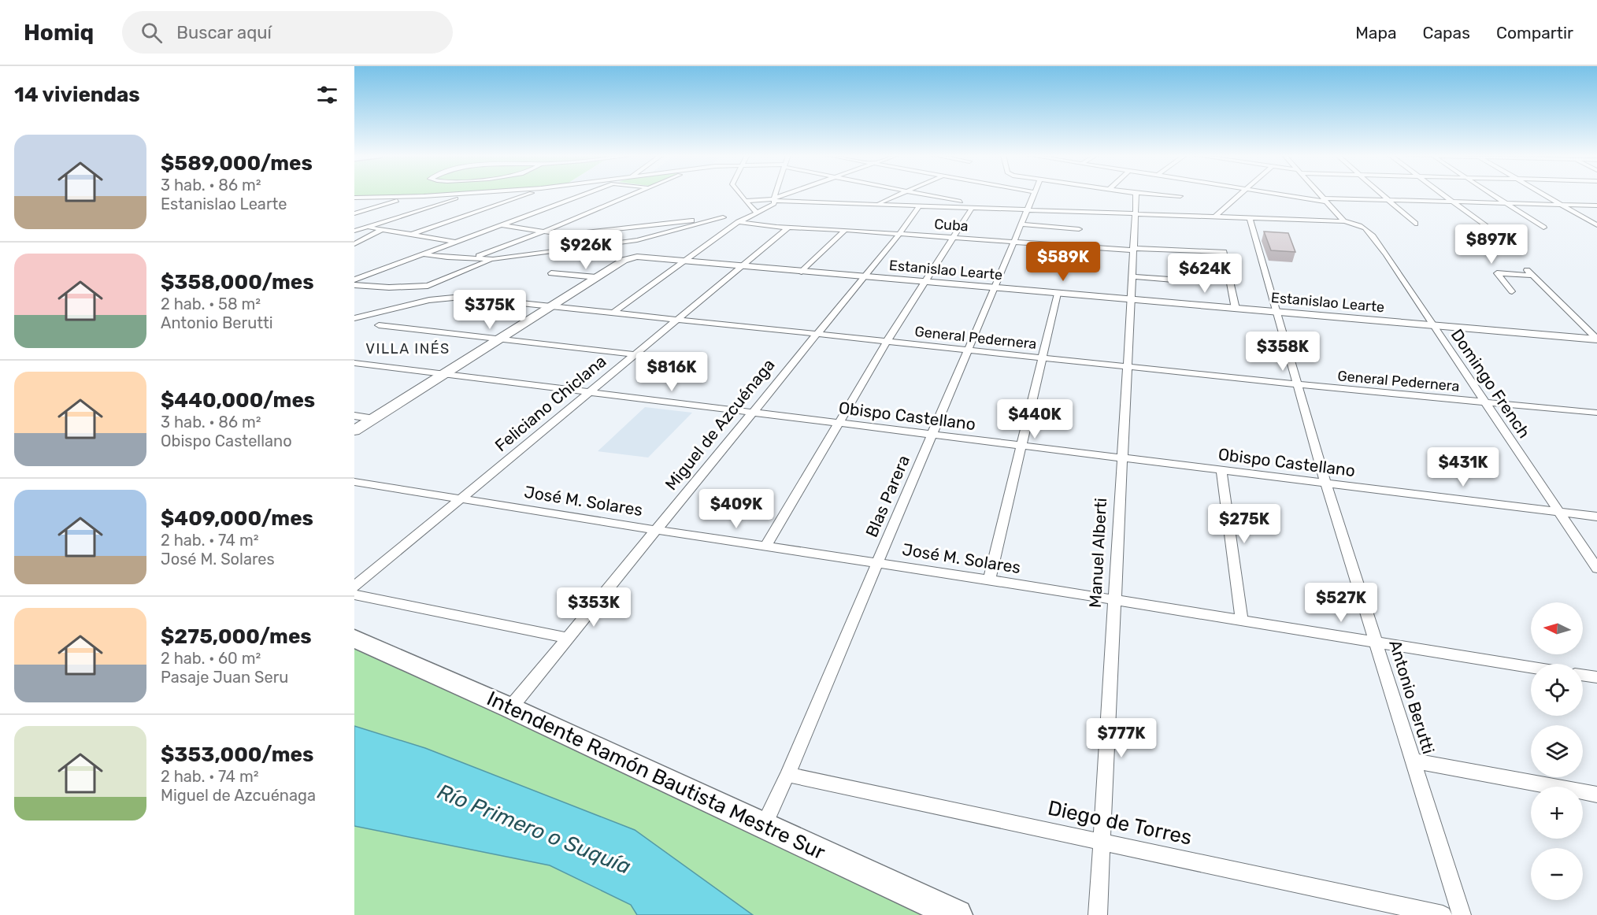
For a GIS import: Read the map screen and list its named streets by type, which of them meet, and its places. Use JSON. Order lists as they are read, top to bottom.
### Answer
{
  "streets": {
    "main road": ["Intendente Ramón Bautista Mestre Sur"],
    "street": [
      "Cuba",
      "Estanislao Learte",
      "General Pedernera",
      "Domingo French",
      "Feliciano Chiclana",
      "Obispo Castellano",
      "Miguel de Azcuénaga",
      "Blas Parera",
      "José M. Solares",
      "Manuel Alberti",
      "Antonio Berutti",
      "Diego de Torres"
    ]
  },
  "crossings": [
    ["Cuba", "Estanislao Learte"],
    ["Cuba", "Feliciano Chiclana"],
    ["Cuba", "Miguel de Azcuénaga"],
    ["Cuba", "Blas Parera"],
    ["Cuba", "Manuel Alberti"],
    ["Estanislao Learte", "Domingo French"],
    ["Estanislao Learte", "Feliciano Chiclana"],
    ["Estanislao Learte", "Miguel de Azcuénaga"],
    ["Estanislao Learte", "Blas Parera"],
    ["Estanislao Learte", "Manuel Alberti"],
    ["Estanislao Learte", "Antonio Berutti"],
    ["General Pedernera", "Domingo French"],
    ["General Pedernera", "Feliciano Chiclana"],
    ["General Pedernera", "Miguel de Azcuénaga"],
    ["General Pedernera", "Blas Parera"],
    ["General Pedernera", "Manuel Alberti"],
    ["General Pedernera", "Antonio Berutti"],
    ["Domingo French", "Obispo Castellano"],
    ["Feliciano Chiclana", "Obispo Castellano"],
    ["Feliciano Chiclana", "José M. Solares"],
    ["Obispo Castellano", "Miguel de Azcuénaga"],
    ["Obispo Castellano", "Blas Parera"],
    ["Obispo Castellano", "Manuel Alberti"],
    ["Obispo Castellano", "Antonio Berutti"],
    ["Miguel de Azcuénaga", "José M. Solares"],
    ["Miguel de Azcuénaga", "Intendente Ramón Bautista Mestre Sur"],
    ["Blas Parera", "José M. Solares"],
    ["Blas Parera", "Intendente Ramón Bautista Mestre Sur"],
    ["Blas Parera", "Diego de Torres"],
    ["José M. Solares", "Manuel Alberti"],
    ["José M. Solares", "Antonio Berutti"],
    ["Manuel Alberti", "Diego de Torres"]
  ],
  "districts": ["VILLA INÉS"],
  "water": ["Río Primero o Suquía"],
  "north": "left",
  "page": {
    "header": "Homiq",
    "search": "Buscar aquí",
    "nav": ["Mapa", "Capas", "Compartir"],
    "heading": "14 viviendas",
    "list": [
      {
        "name": "$589,000/mes",
        "note": "3 hab. · 86 m² · Estanislao Learte"
      },
      {
        "name": "$358,000/mes",
        "note": "2 hab. · 58 m² · Antonio Berutti"
      },
      {
        "name": "$440,000/mes",
        "note": "3 hab. · 86 m² · Obispo Castellano"
      },
      {
        "name": "$409,000/mes",
        "note": "2 hab. · 74 m² · José M. Solares"
      },
      {
        "name": "$275,000/mes",
        "note": "2 hab. · 60 m² · Pasaje Juan Seru"
      },
      {
        "name": "$353,000/mes",
        "note": "2 hab. · 74 m² · Miguel de Azcuénaga"
      }
    ],
    "price": [
      "$897K",
      "$926K",
      "$589K",
      "$624K",
      "$375K",
      "$358K",
      "$816K",
      "$440K",
      "$431K",
      "$409K",
      "$275K",
      "$527K",
      "$353K",
      "$777K"
    ],
    "map_buttons": ["+", "−"]
  }
}
